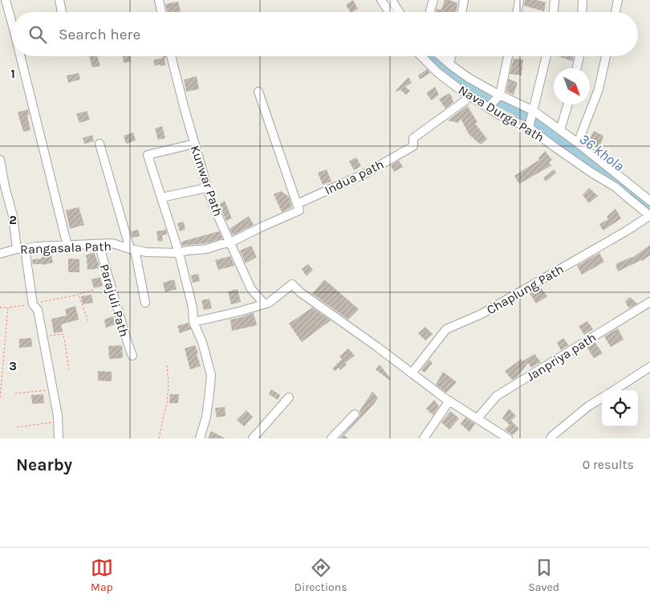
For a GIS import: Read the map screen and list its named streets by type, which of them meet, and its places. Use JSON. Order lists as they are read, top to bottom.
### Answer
{
  "streets": {
    "street": [
      "Nava Durga Path",
      "Indua path",
      "Kunwar Path",
      "Rangasala Path",
      "Chaplung Path",
      "Parajuli Path",
      "Janpriya path"
    ]
  },
  "crossings": [
    ["Nava Durga Path", "Indua path"],
    ["Nava Durga Path", "Chaplung Path"],
    ["Indua path", "Kunwar Path"],
    ["Indua path", "Rangasala Path"],
    ["Kunwar Path", "Rangasala Path"],
    ["Rangasala Path", "Parajuli Path"]
  ],
  "water": ["36 khola"],
  "north": "bottom right",
  "page": {
    "search": "Search here",
    "heading": ["Nearby", "0 results"],
    "nav": ["Map", "Directions", "Saved"]
  },
  "grid": {
    "rows": ["1", "2", "3"]
  }
}
